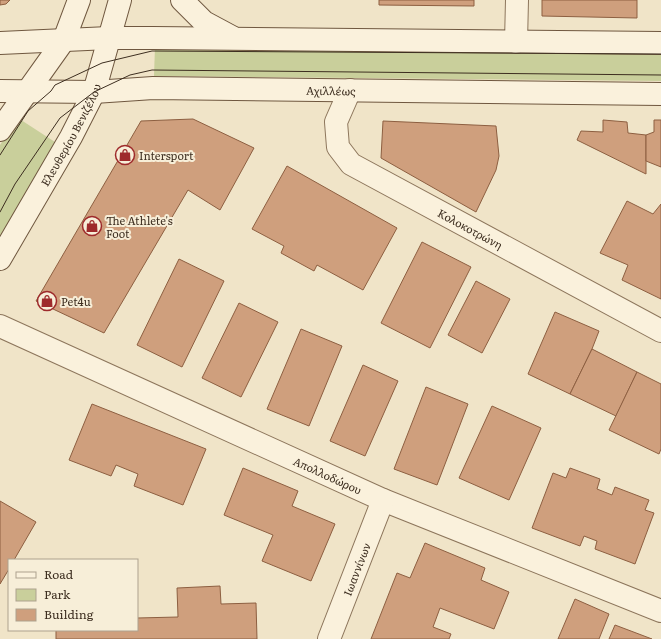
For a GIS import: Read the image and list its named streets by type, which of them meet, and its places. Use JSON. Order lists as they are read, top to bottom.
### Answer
{
  "streets": {
    "street": [
      "Αχιλλέως",
      "Ελευθερίου Βενιζέλου",
      "Κολοκοτρώνη",
      "Απολλοδώρου",
      "Ιωαννίνων"
    ]
  },
  "crossings": [
    ["Αχιλλέως", "Ελευθερίου Βενιζέλου"],
    ["Αχιλλέως", "Κολοκοτρώνη"],
    ["Απολλοδώρου", "Ιωαννίνων"]
  ],
  "places": {
    "shop": ["Intersport", "The Athlete's Foot", "Pet4u"]
  },
  "legend": ["Road", "Park", "Building"]
}
